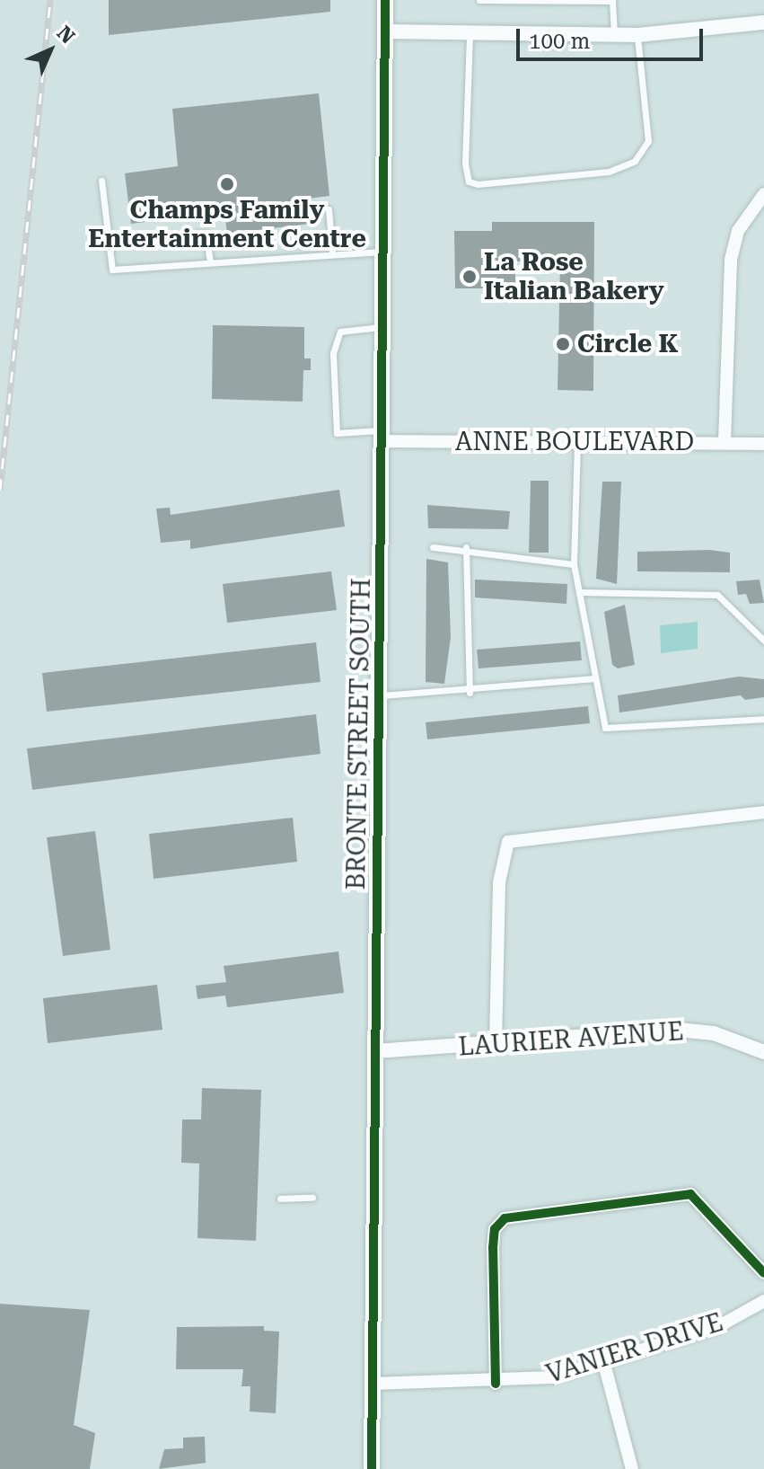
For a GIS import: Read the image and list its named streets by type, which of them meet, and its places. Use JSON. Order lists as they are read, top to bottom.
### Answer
{
  "streets": {
    "main road": ["BRONTE STREET SOUTH"],
    "street": ["ANNE BOULEVARD", "LAURIER AVENUE", "VANIER DRIVE"]
  },
  "crossings": [
    ["ANNE BOULEVARD", "BRONTE STREET SOUTH"],
    ["BRONTE STREET SOUTH", "LAURIER AVENUE"],
    ["BRONTE STREET SOUTH", "VANIER DRIVE"]
  ],
  "places": ["Champs Family Entertainment Centre", "La Rose Italian Bakery", "Circle K"],
  "scale_bar": "100 m",
  "north": "top right"
}
